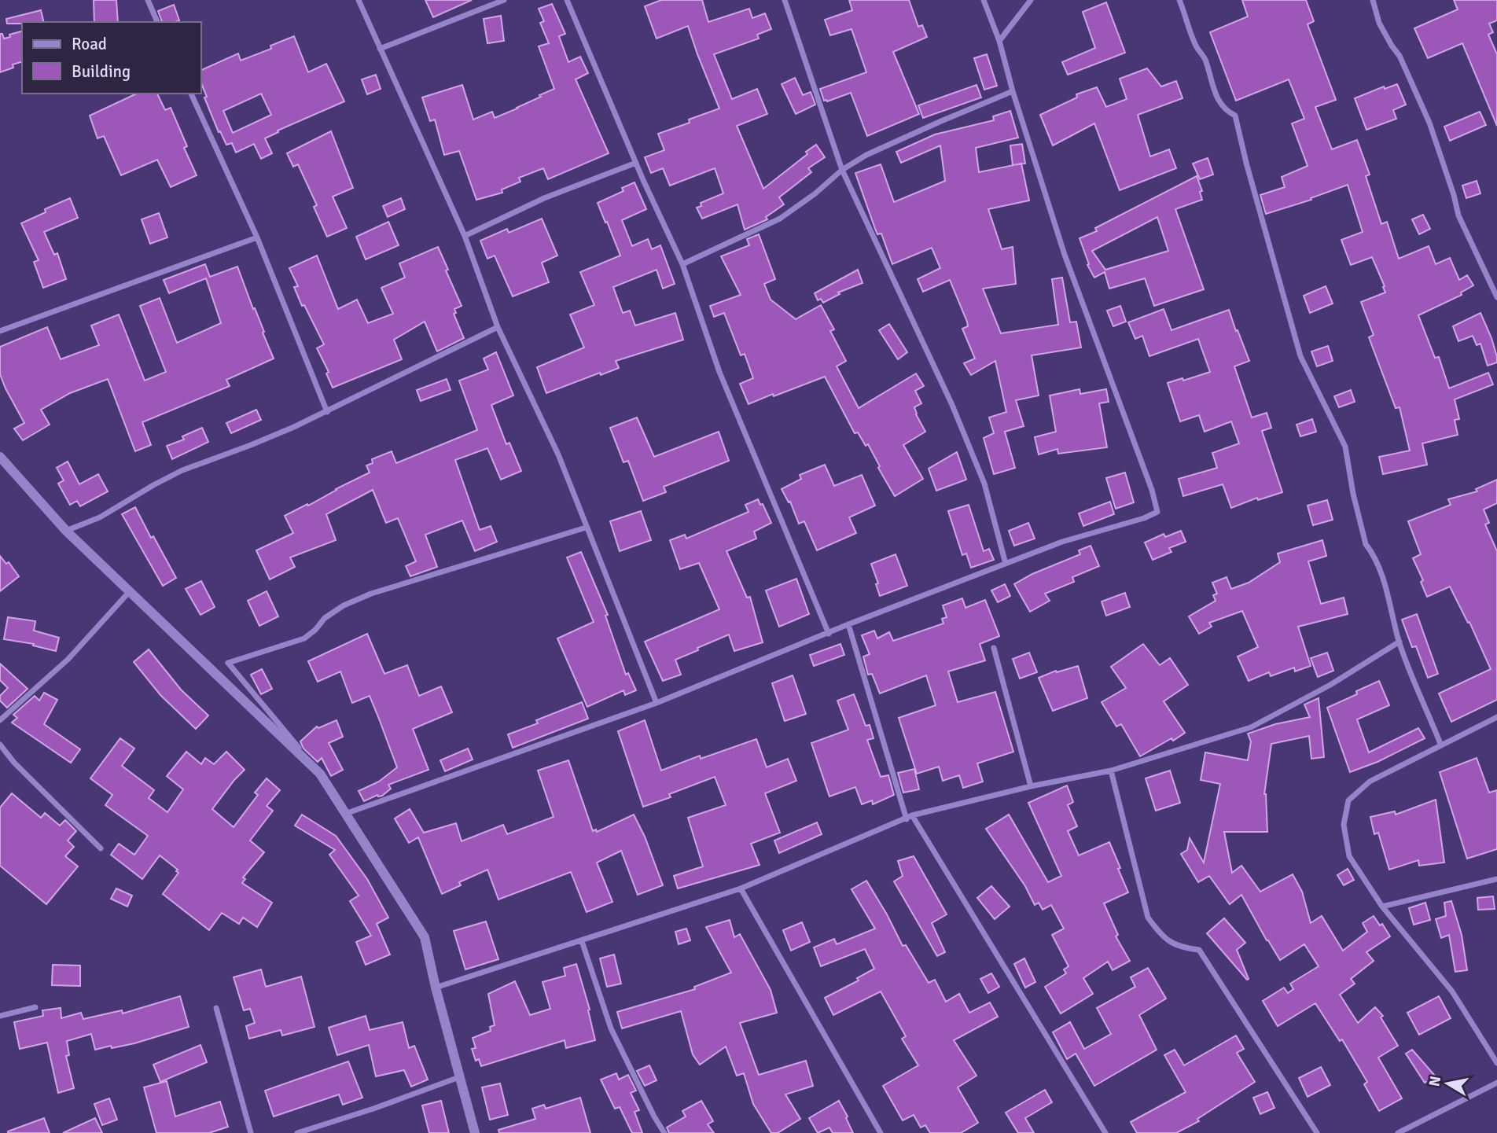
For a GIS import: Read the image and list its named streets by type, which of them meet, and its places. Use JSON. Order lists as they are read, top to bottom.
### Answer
{
  "legend": ["Road", "Building"],
  "north": "left"
}
